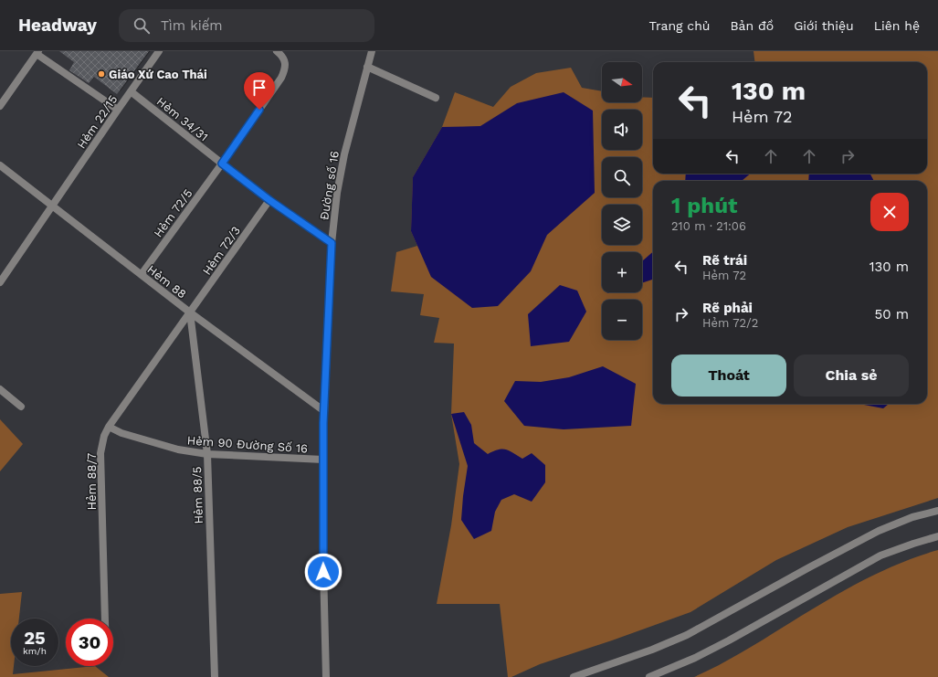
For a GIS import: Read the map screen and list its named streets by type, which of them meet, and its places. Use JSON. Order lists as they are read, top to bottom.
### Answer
{
  "streets": {
    "street": [
      "Hẻm 34/31",
      "Hẻm 22/15",
      "Đường số 16",
      "Hẻm 72/5",
      "Hẻm 72/3",
      "Hẻm 88",
      "Hẻm 90 Đường Số 16",
      "Hẻm 88/7",
      "Hẻm 88/5"
    ]
  },
  "crossings": [
    ["Hẻm 34/31", "Hẻm 22/15"],
    ["Hẻm 34/31", "Đường số 16"],
    ["Hẻm 34/31", "Hẻm 72/5"],
    ["Hẻm 34/31", "Hẻm 72/3"],
    ["Hẻm 22/15", "Hẻm 88"],
    ["Đường số 16", "Hẻm 88"],
    ["Đường số 16", "Hẻm 90 Đường Số 16"],
    ["Hẻm 72/5", "Hẻm 88"],
    ["Hẻm 72/3", "Hẻm 88"],
    ["Hẻm 72/3", "Hẻm 88/7"],
    ["Hẻm 72/3", "Hẻm 88/5"],
    ["Hẻm 88", "Hẻm 88/7"],
    ["Hẻm 88", "Hẻm 88/5"],
    ["Hẻm 90 Đường Số 16", "Hẻm 88/7"],
    ["Hẻm 90 Đường Số 16", "Hẻm 88/5"],
    ["Hẻm 88/7", "Hẻm 88/5"]
  ],
  "places": ["Giáo Xứ Cao Thái"],
  "north": "right",
  "page": {
    "header": "Headway",
    "search": "Tìm kiếm",
    "nav": [
      "Trang chủ",
      "Bản đồ",
      "Giới thiệu",
      "Liên hệ"
    ],
    "map_buttons": ["+", "−"],
    "turn": ["130 m", "Hẻm 72"],
    "heading": ["1 phút", "210 m · 21:06"],
    "list": [
      {
        "name": "Rẽ trái",
        "note": "Hẻm 72",
        "value": "130 m"
      },
      {
        "name": "Rẽ phải",
        "note": "Hẻm 72/2",
        "value": "50 m"
      }
    ],
    "buttons": ["Thoát", "Chia sẻ"],
    "speed": "25 km/h",
    "limit": "30"
  }
}
